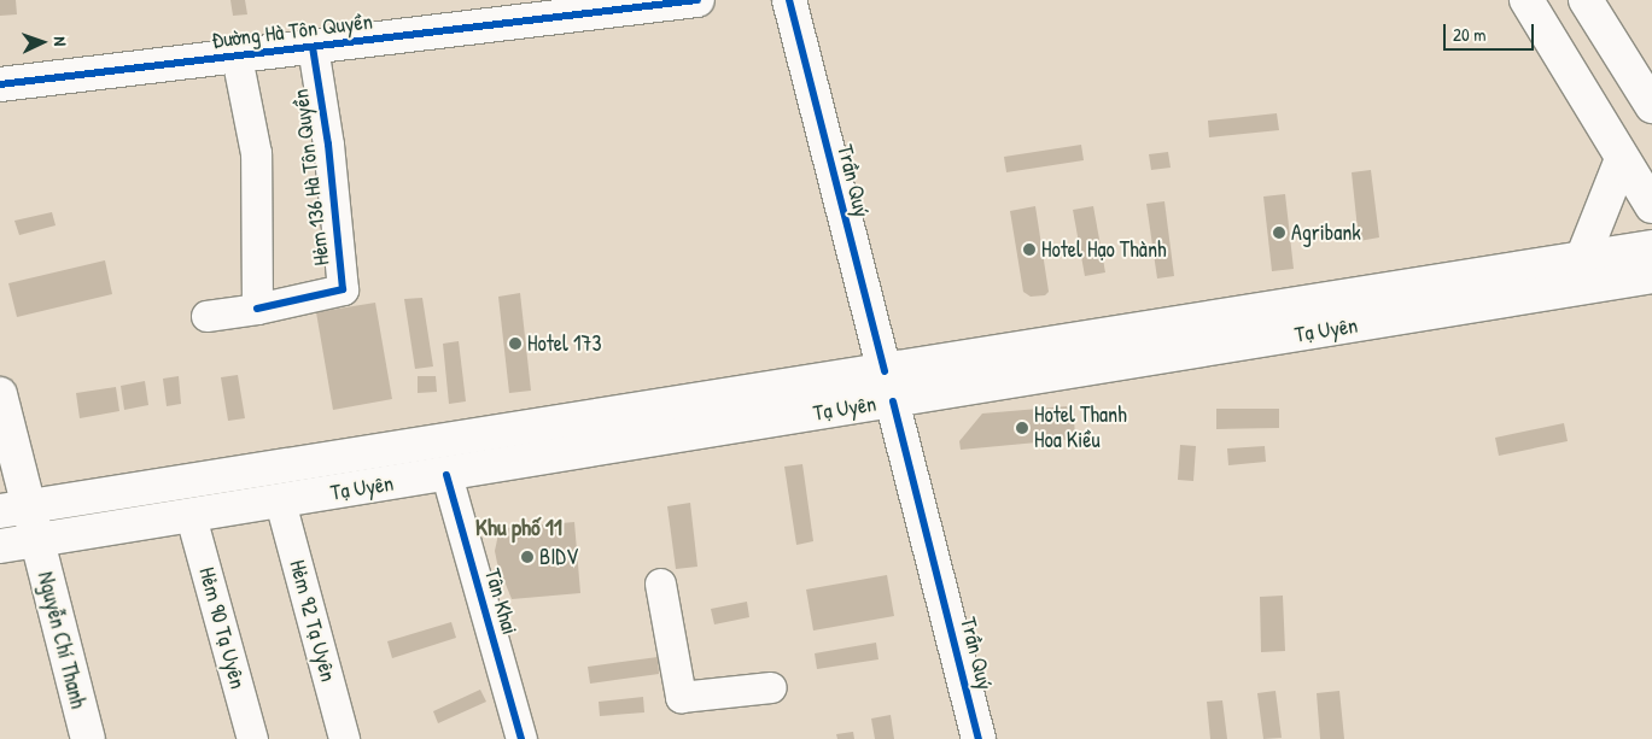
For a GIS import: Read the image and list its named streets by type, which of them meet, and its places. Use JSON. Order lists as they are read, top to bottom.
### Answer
{
  "streets": {
    "main road": [
      "Đường Hà Tôn Quyền",
      "Trần Quý",
      "Tạ Uyên",
      "Nguyễn Chí Thanh"
    ],
    "street": [
      "Hẻm 136 Hà Tôn Quyền",
      "Tân Khai",
      "Hẻm 92 Tạ Uyên",
      "Hẻm 90 Tạ Uyên"
    ]
  },
  "crossings": [
    ["Đường Hà Tôn Quyền", "Hẻm 136 Hà Tôn Quyền"],
    ["Trần Quý", "Tạ Uyên"],
    ["Tạ Uyên", "Tân Khai"],
    ["Tạ Uyên", "Hẻm 92 Tạ Uyên"],
    ["Tạ Uyên", "Hẻm 90 Tạ Uyên"],
    ["Tạ Uyên", "Nguyễn Chí Thanh"]
  ],
  "districts": ["Khu phố 11"],
  "places": [
    "Agribank",
    "Hotel Hạo Thành",
    "Hotel 173",
    "Hotel Thanh Hoa Kiều",
    "BIDV"
  ],
  "scale_bar": "20 m",
  "north": "right"
}
